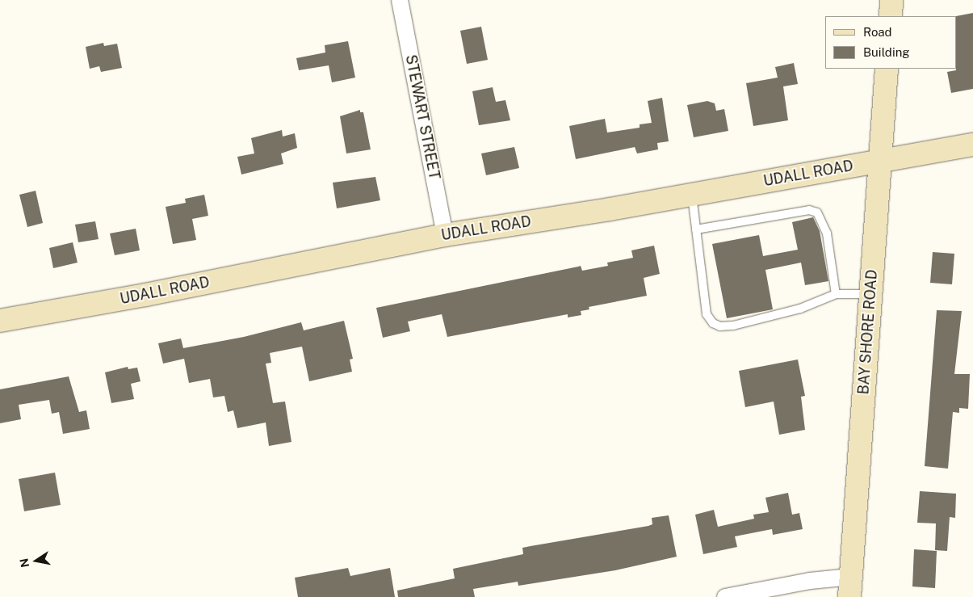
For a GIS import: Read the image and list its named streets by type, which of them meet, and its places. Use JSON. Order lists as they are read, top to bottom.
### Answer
{
  "streets": {
    "street": ["STEWART STREET", "UDALL ROAD", "BAY SHORE ROAD"]
  },
  "crossings": [
    ["STEWART STREET", "UDALL ROAD"],
    ["UDALL ROAD", "BAY SHORE ROAD"]
  ],
  "legend": ["Road", "Building"],
  "north": "left"
}
